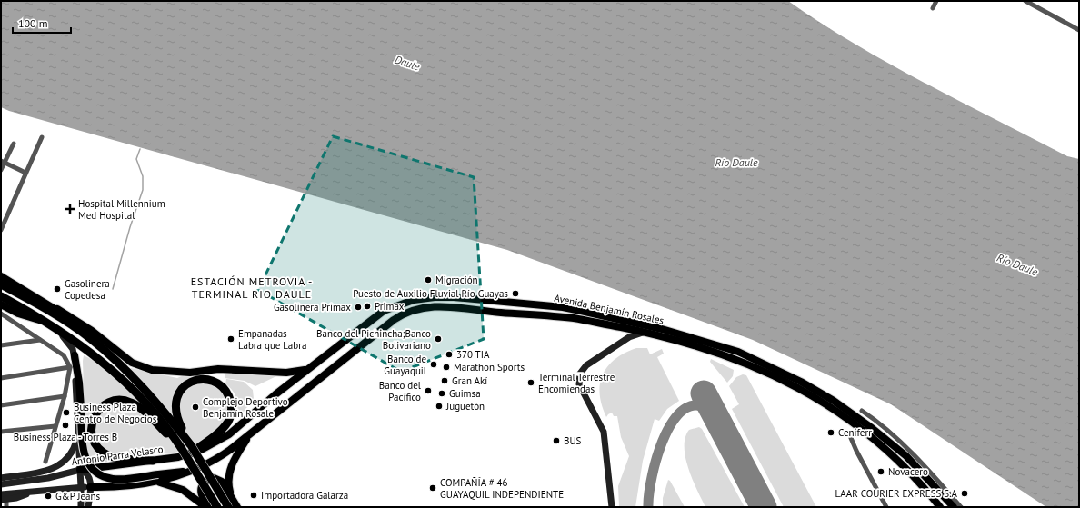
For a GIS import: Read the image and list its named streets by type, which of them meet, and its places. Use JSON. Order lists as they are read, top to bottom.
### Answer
{
  "streets": {
    "main road": ["Avenida Benjamín Rosales", "Antonio Parra Velasco"]
  },
  "crossings": [
    ["Avenida Benjamín Rosales", "Antonio Parra Velasco"]
  ],
  "districts": ["ESTACIÓN METROVIA - TERMINAL RIO DAULE"],
  "water": ["Daule", "Río Daule"],
  "places": {
    "health": ["Hospital Millennium Med Hospital"],
    "other": [
      "Migración",
      "Gasolinera Copedesa",
      "Puesto de Auxilio Fluvial Río Guayas",
      "Primax",
      "Gasolinera Primax",
      "Empanadas Labra que Labra",
      "Banco del Pichincha;Banco Bolivariano",
      "370 TIA",
      "Banco de Guayaquil",
      "Marathon Sports",
      "Gran Akí",
      "Terminal Terrestre Encomiendas",
      "Banco del Pacífico",
      "Guimsa",
      "Juguetón",
      "Complejo Deportivo Benjamín Rosale",
      "Business Plaza Centro de Negocios",
      "Business Plaza - Torres B",
      "Ceniferr",
      "BUS",
      "Novacero",
      "COMPAÑÍA # 46 GUAYAQUIL INDEPENDIENTE",
      "LAAR COURIER EXPRESS S.A",
      "Importadora Galarza",
      "G&P Jeans"
    ]
  },
  "scale_bar": "100 m"
}
